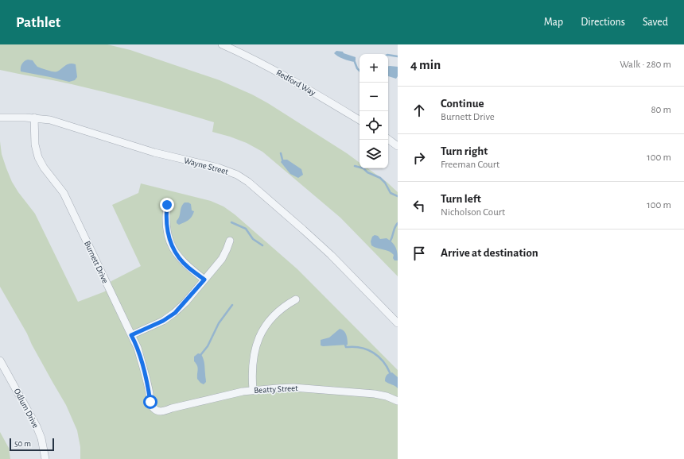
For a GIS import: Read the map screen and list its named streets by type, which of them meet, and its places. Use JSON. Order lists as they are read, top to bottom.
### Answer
{
  "streets": {
    "street": [
      "Redford Way",
      "Wayne Street",
      "Burnett Drive",
      "Beatty Street",
      "Odlum Drive"
    ]
  },
  "crossings": [
    ["Wayne Street", "Burnett Drive"],
    ["Burnett Drive", "Beatty Street"]
  ],
  "scale_bar": "50 m",
  "page": {
    "header": "Pathlet",
    "nav": ["Map", "Directions", "Saved"],
    "heading": ["4 min", "Walk · 280 m"],
    "map_buttons": ["+", "−"],
    "list": [
      ["Continue", "Burnett Drive", "80 m"],
      ["Turn right", "Freeman Court", "100 m"],
      ["Turn left", "Nicholson Court", "100 m"],
      "Arrive at destination"
    ],
    "scale": "50 m"
  }
}
